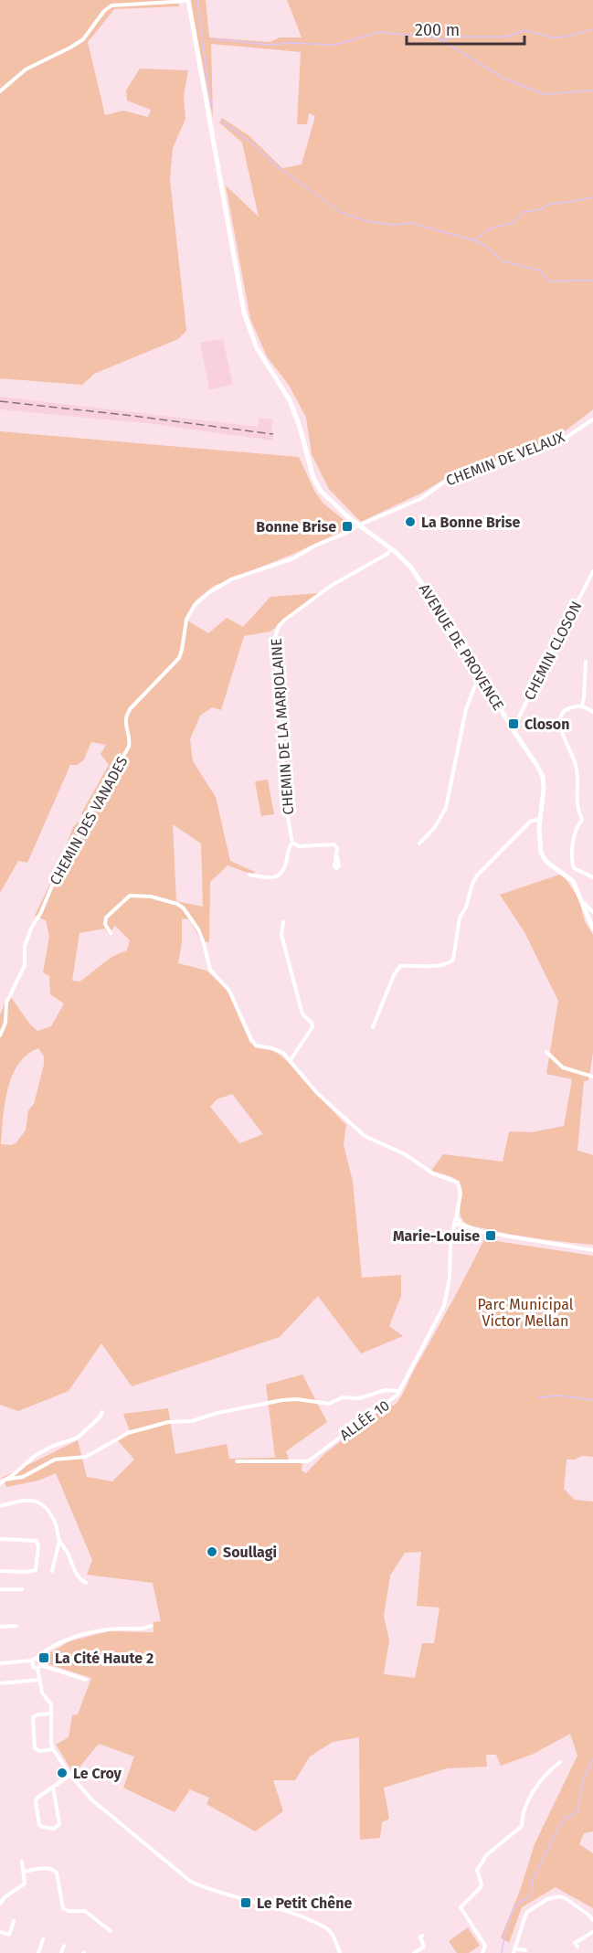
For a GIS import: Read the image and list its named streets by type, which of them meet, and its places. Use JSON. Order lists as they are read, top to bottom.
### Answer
{
  "streets": {
    "street": [
      "CHEMIN DE VELAUX",
      "AVENUE DE PROVENCE",
      "CHEMIN CLOSON",
      "CHEMIN DE LA MARJOLAINE",
      "CHEMIN DES VANADES",
      "ALLÉE 10"
    ]
  },
  "crossings": [
    ["CHEMIN DE VELAUX", "AVENUE DE PROVENCE"],
    ["CHEMIN DE VELAUX", "CHEMIN DES VANADES"],
    ["AVENUE DE PROVENCE", "CHEMIN CLOSON"],
    ["AVENUE DE PROVENCE", "CHEMIN DE LA MARJOLAINE"],
    ["AVENUE DE PROVENCE", "CHEMIN DES VANADES"]
  ],
  "parks": ["Parc Municipal Victor Mellan"],
  "places": {
    "other": ["La Bonne Brise", "Soullagi", "Le Croy"],
    "transit": [
      "Bonne Brise",
      "Closon",
      "Marie-Louise",
      "La Cité Haute 2",
      "Le Petit Chêne"
    ]
  },
  "scale_bar": "200 m"
}
